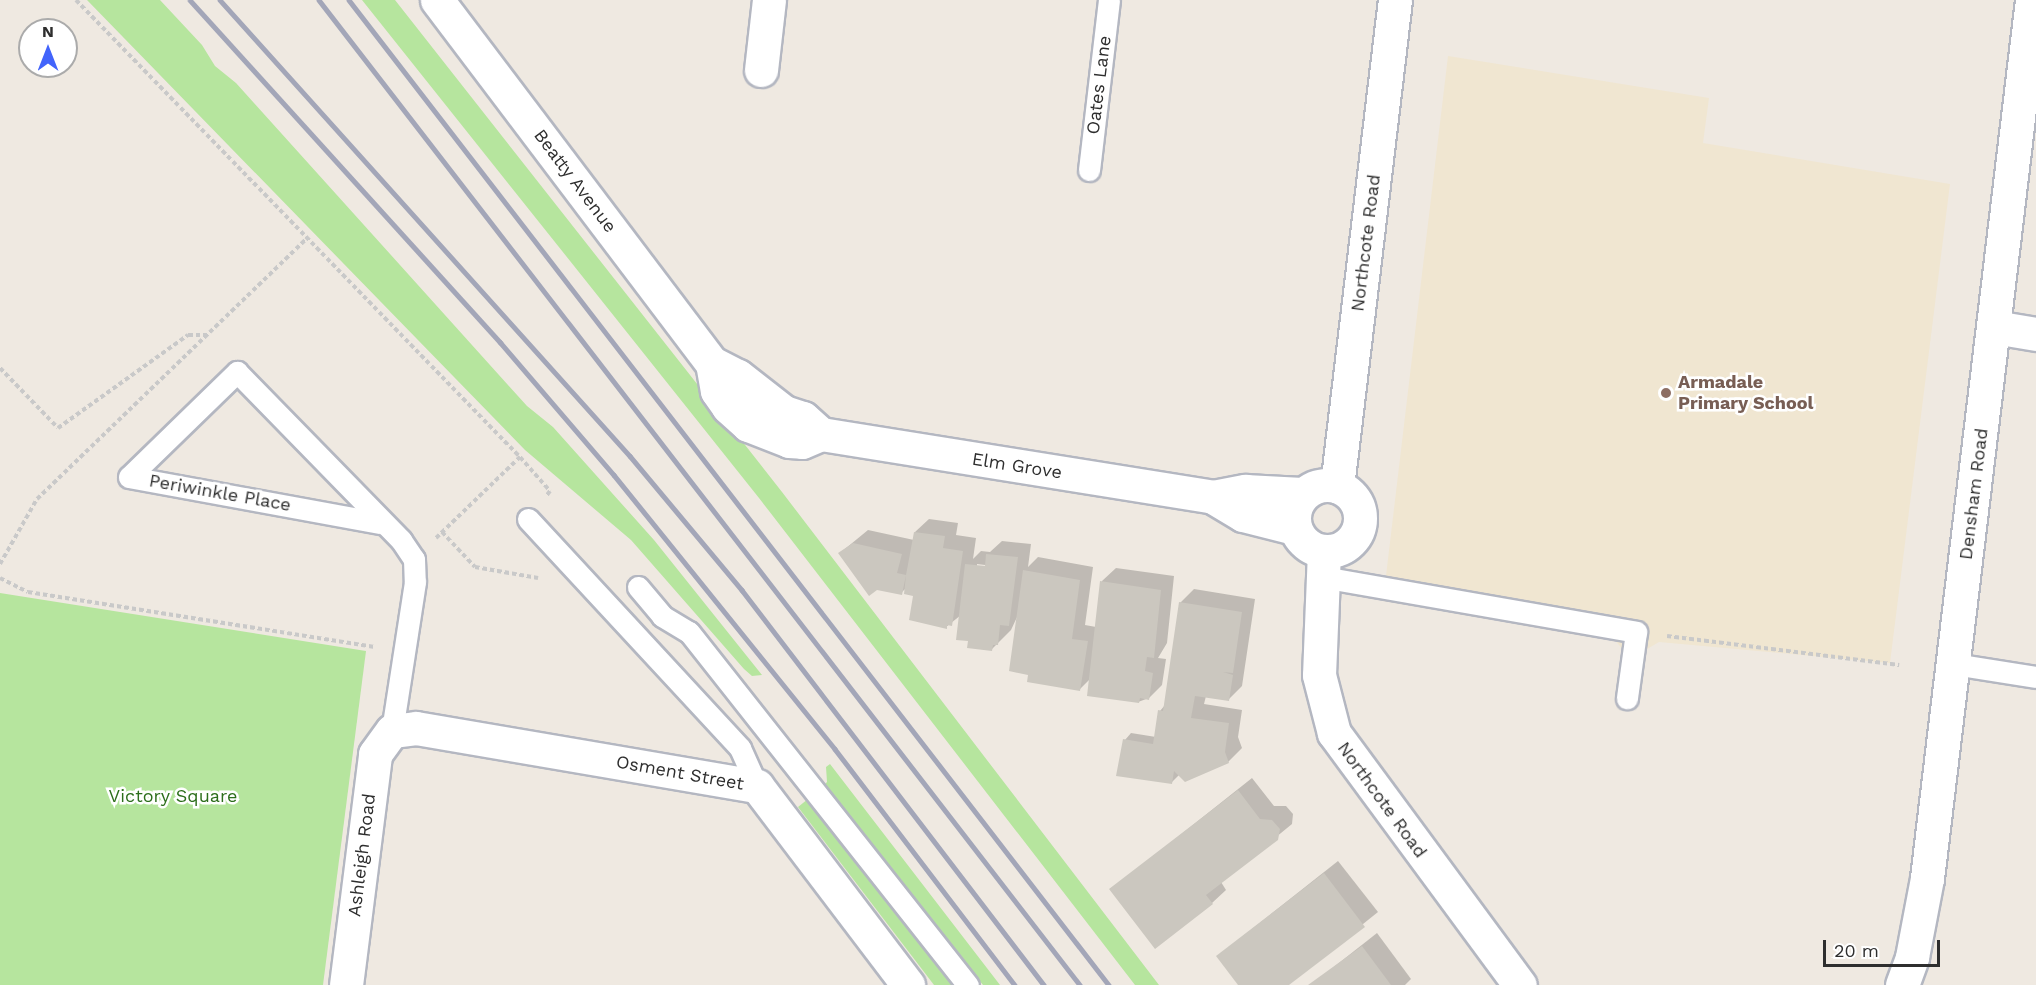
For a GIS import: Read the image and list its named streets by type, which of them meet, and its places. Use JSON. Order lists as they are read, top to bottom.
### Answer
{
  "streets": {
    "street": [
      "Beatty Avenue",
      "Northcote Road",
      "Elm Grove",
      "Densham Road",
      "Osment Street",
      "Ashleigh Road"
    ],
    "lane": ["Oates Lane", "Periwinkle Place"]
  },
  "crossings": [
    ["Beatty Avenue", "Elm Grove"],
    ["Northcote Road", "Elm Grove"],
    ["Osment Street", "Ashleigh Road"]
  ],
  "parks": ["Victory Square"],
  "places": ["Armadale Primary School"],
  "scale_bar": "20 m",
  "north": "top"
}
